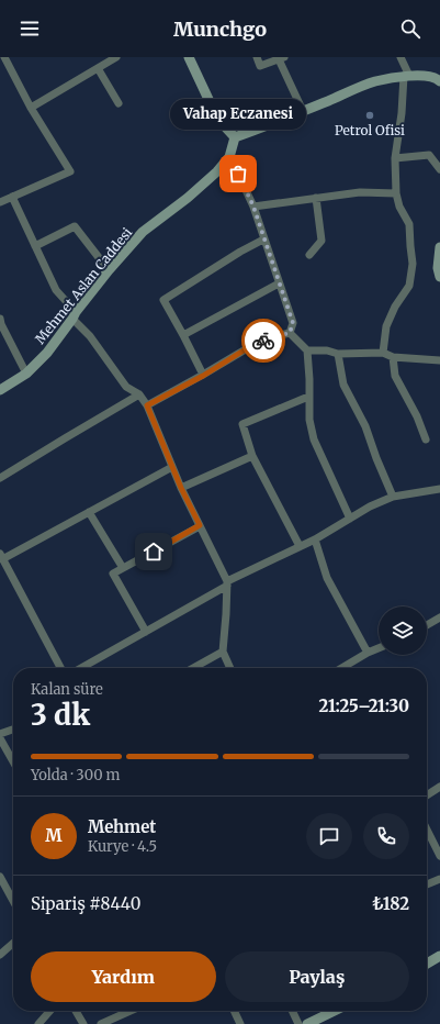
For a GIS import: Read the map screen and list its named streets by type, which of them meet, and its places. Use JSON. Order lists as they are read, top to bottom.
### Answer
{
  "streets": {
    "street": ["Mehmet Aslan Caddesi"]
  },
  "places": ["Petrol Ofisi", "Vahap Eczanesi"],
  "page": {
    "header": "Munchgo",
    "bubble": "Vahap Eczanesi",
    "heading": ["3 dk", "Kalan süre", "21:25–21:30"],
    "panel": [
      "Mehmet",
      "Kurye · 4.5",
      "Sipariş #8440",
      "₺182"
    ],
    "bar": "Yolda · 300 m",
    "round": "M",
    "buttons": ["Yardım", "Paylaş"]
  }
}
